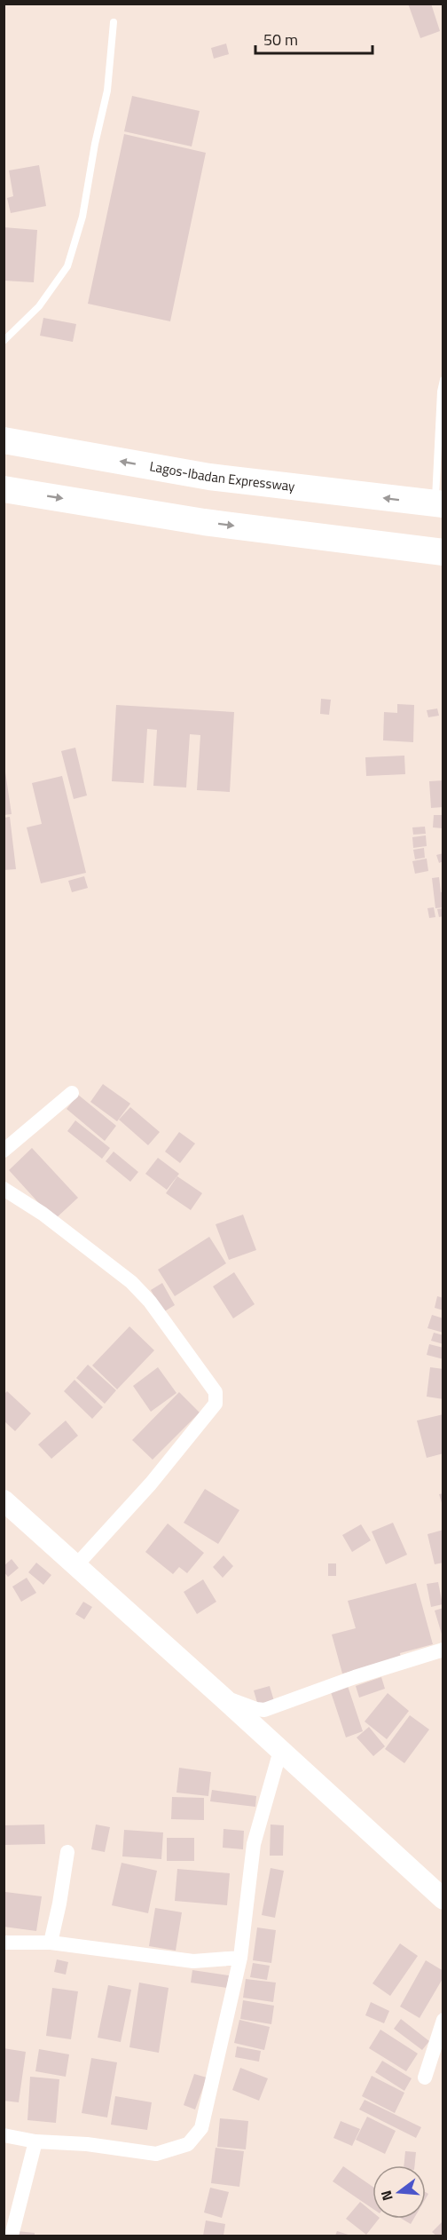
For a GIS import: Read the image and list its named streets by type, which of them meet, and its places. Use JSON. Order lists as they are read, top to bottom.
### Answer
{
  "streets": {
    "highway": ["Lagos-Ibadan Expressway"]
  },
  "scale_bar": "50 m",
  "north": "left"
}
